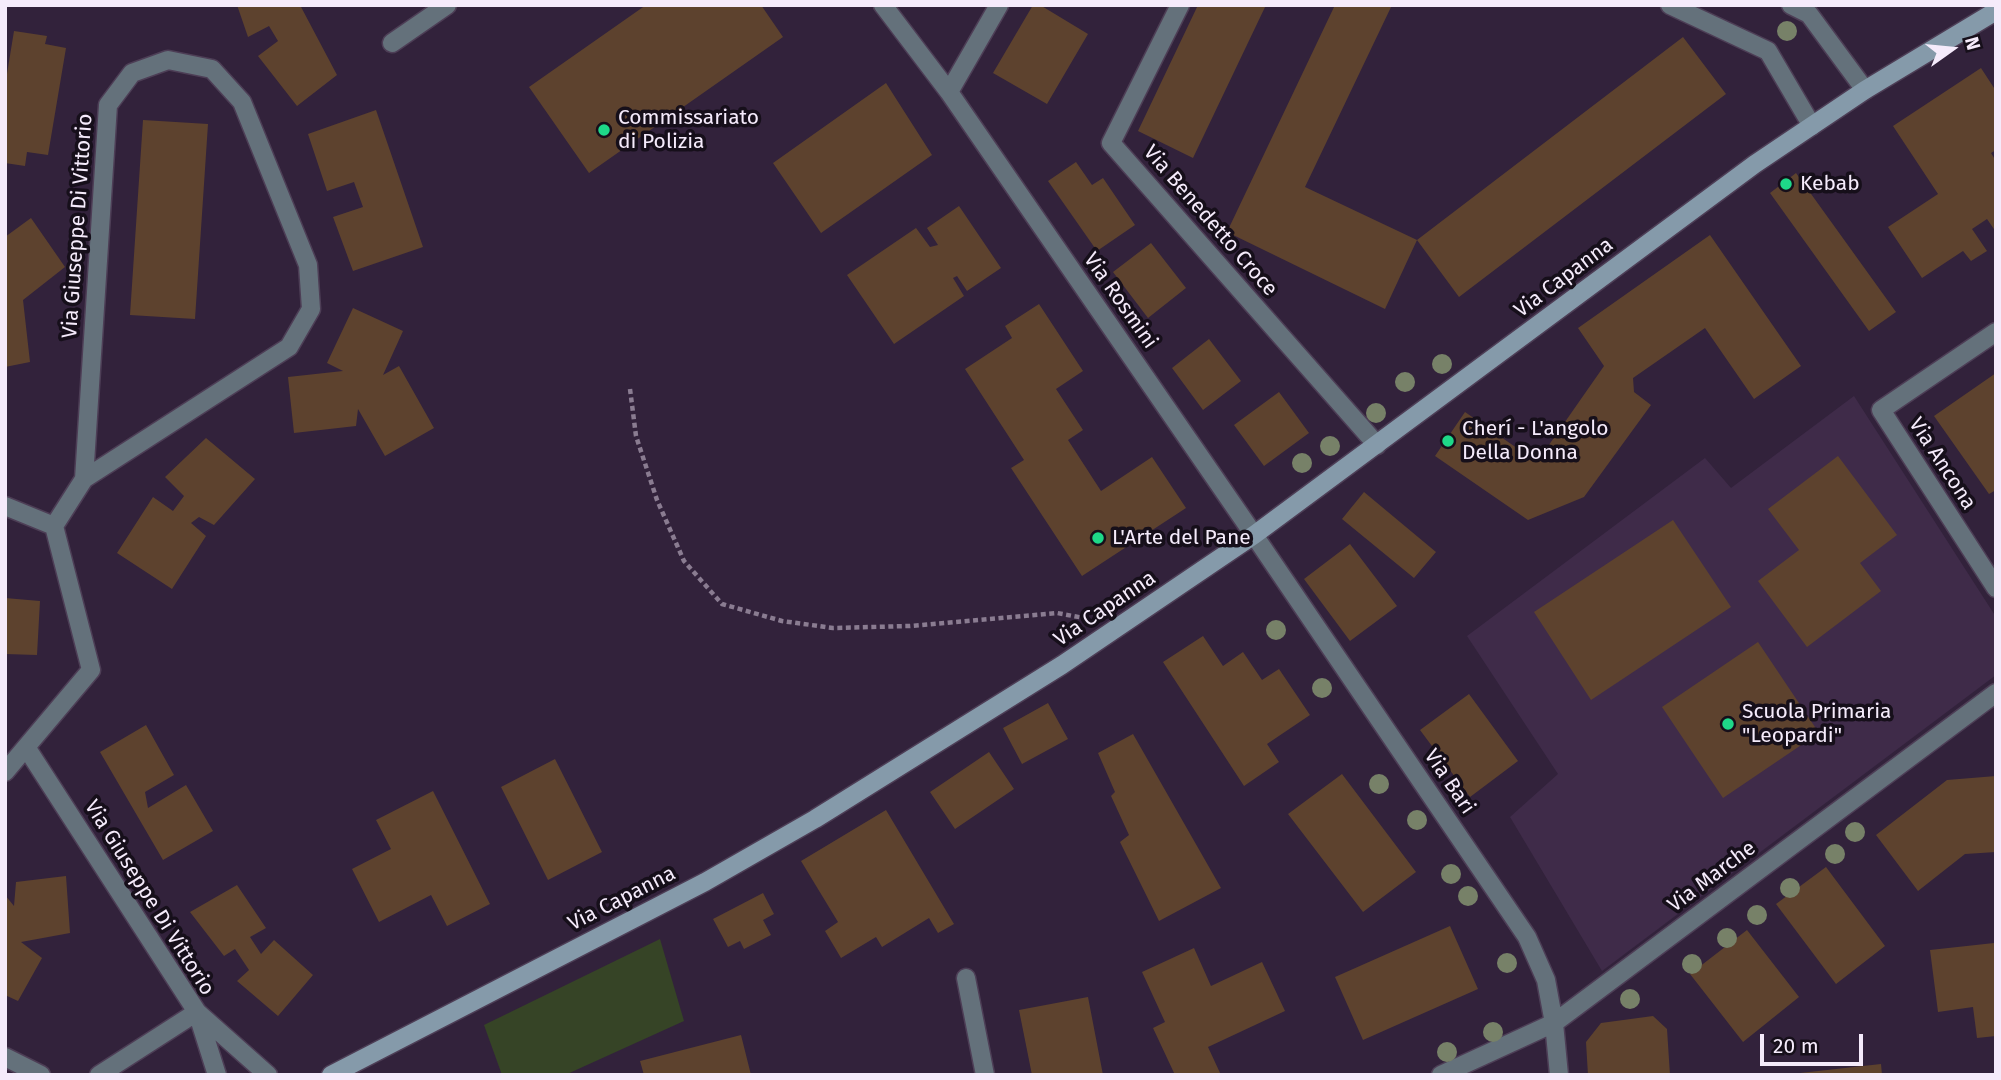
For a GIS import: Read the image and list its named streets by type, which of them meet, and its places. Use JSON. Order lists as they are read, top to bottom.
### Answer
{
  "streets": {
    "main road": ["Via Capanna"],
    "street": [
      "Via Benedetto Croce",
      "Via Giuseppe Di Vittorio",
      "Via Rosmini",
      "Via Ancona",
      "Via Bari",
      "Via Marche"
    ]
  },
  "crossings": [
    ["Via Benedetto Croce", "Via Capanna"],
    ["Via Capanna", "Via Rosmini"],
    ["Via Capanna", "Via Bari"],
    ["Via Rosmini", "Via Bari"],
    ["Via Bari", "Via Marche"]
  ],
  "places": [
    "Commissariato di Polizia",
    "Kebab",
    "Cherí - L'angolo Della Donna",
    "L'Arte del Pane",
    "Scuola Primaria \"Leopardi\""
  ],
  "scale_bar": "20 m",
  "north": "right"
}
